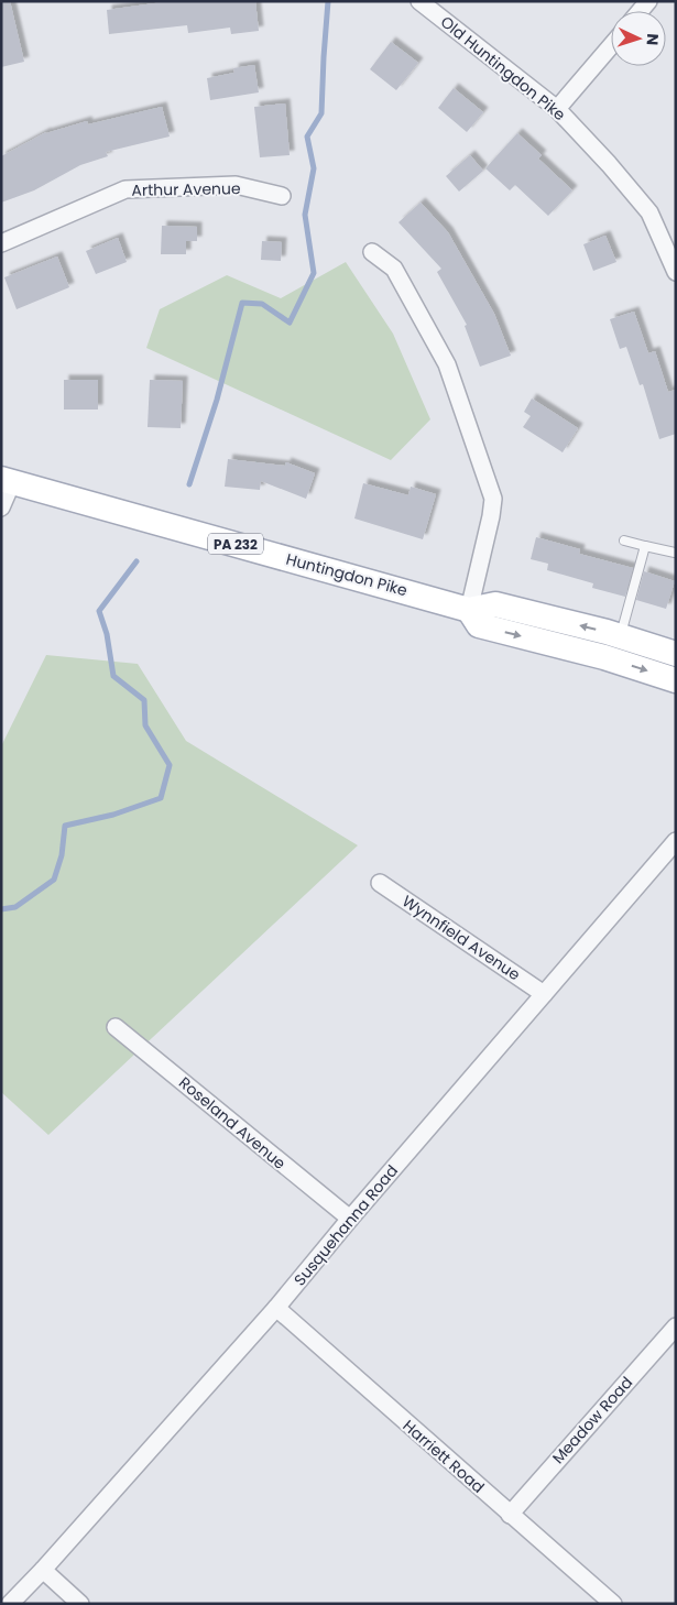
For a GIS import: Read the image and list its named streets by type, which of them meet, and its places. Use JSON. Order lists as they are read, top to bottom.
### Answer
{
  "streets": {
    "main road": ["PA 232", "Huntingdon Pike"],
    "street": [
      "Old Huntingdon Pike",
      "Arthur Avenue",
      "Wynnfield Avenue",
      "Roseland Avenue",
      "Susquehanna Road",
      "Meadow Road",
      "Harriett Road"
    ]
  },
  "crossings": [
    ["Wynnfield Avenue", "Susquehanna Road"],
    ["Roseland Avenue", "Susquehanna Road"],
    ["Susquehanna Road", "Harriett Road"],
    ["Meadow Road", "Harriett Road"]
  ],
  "north": "right"
}
